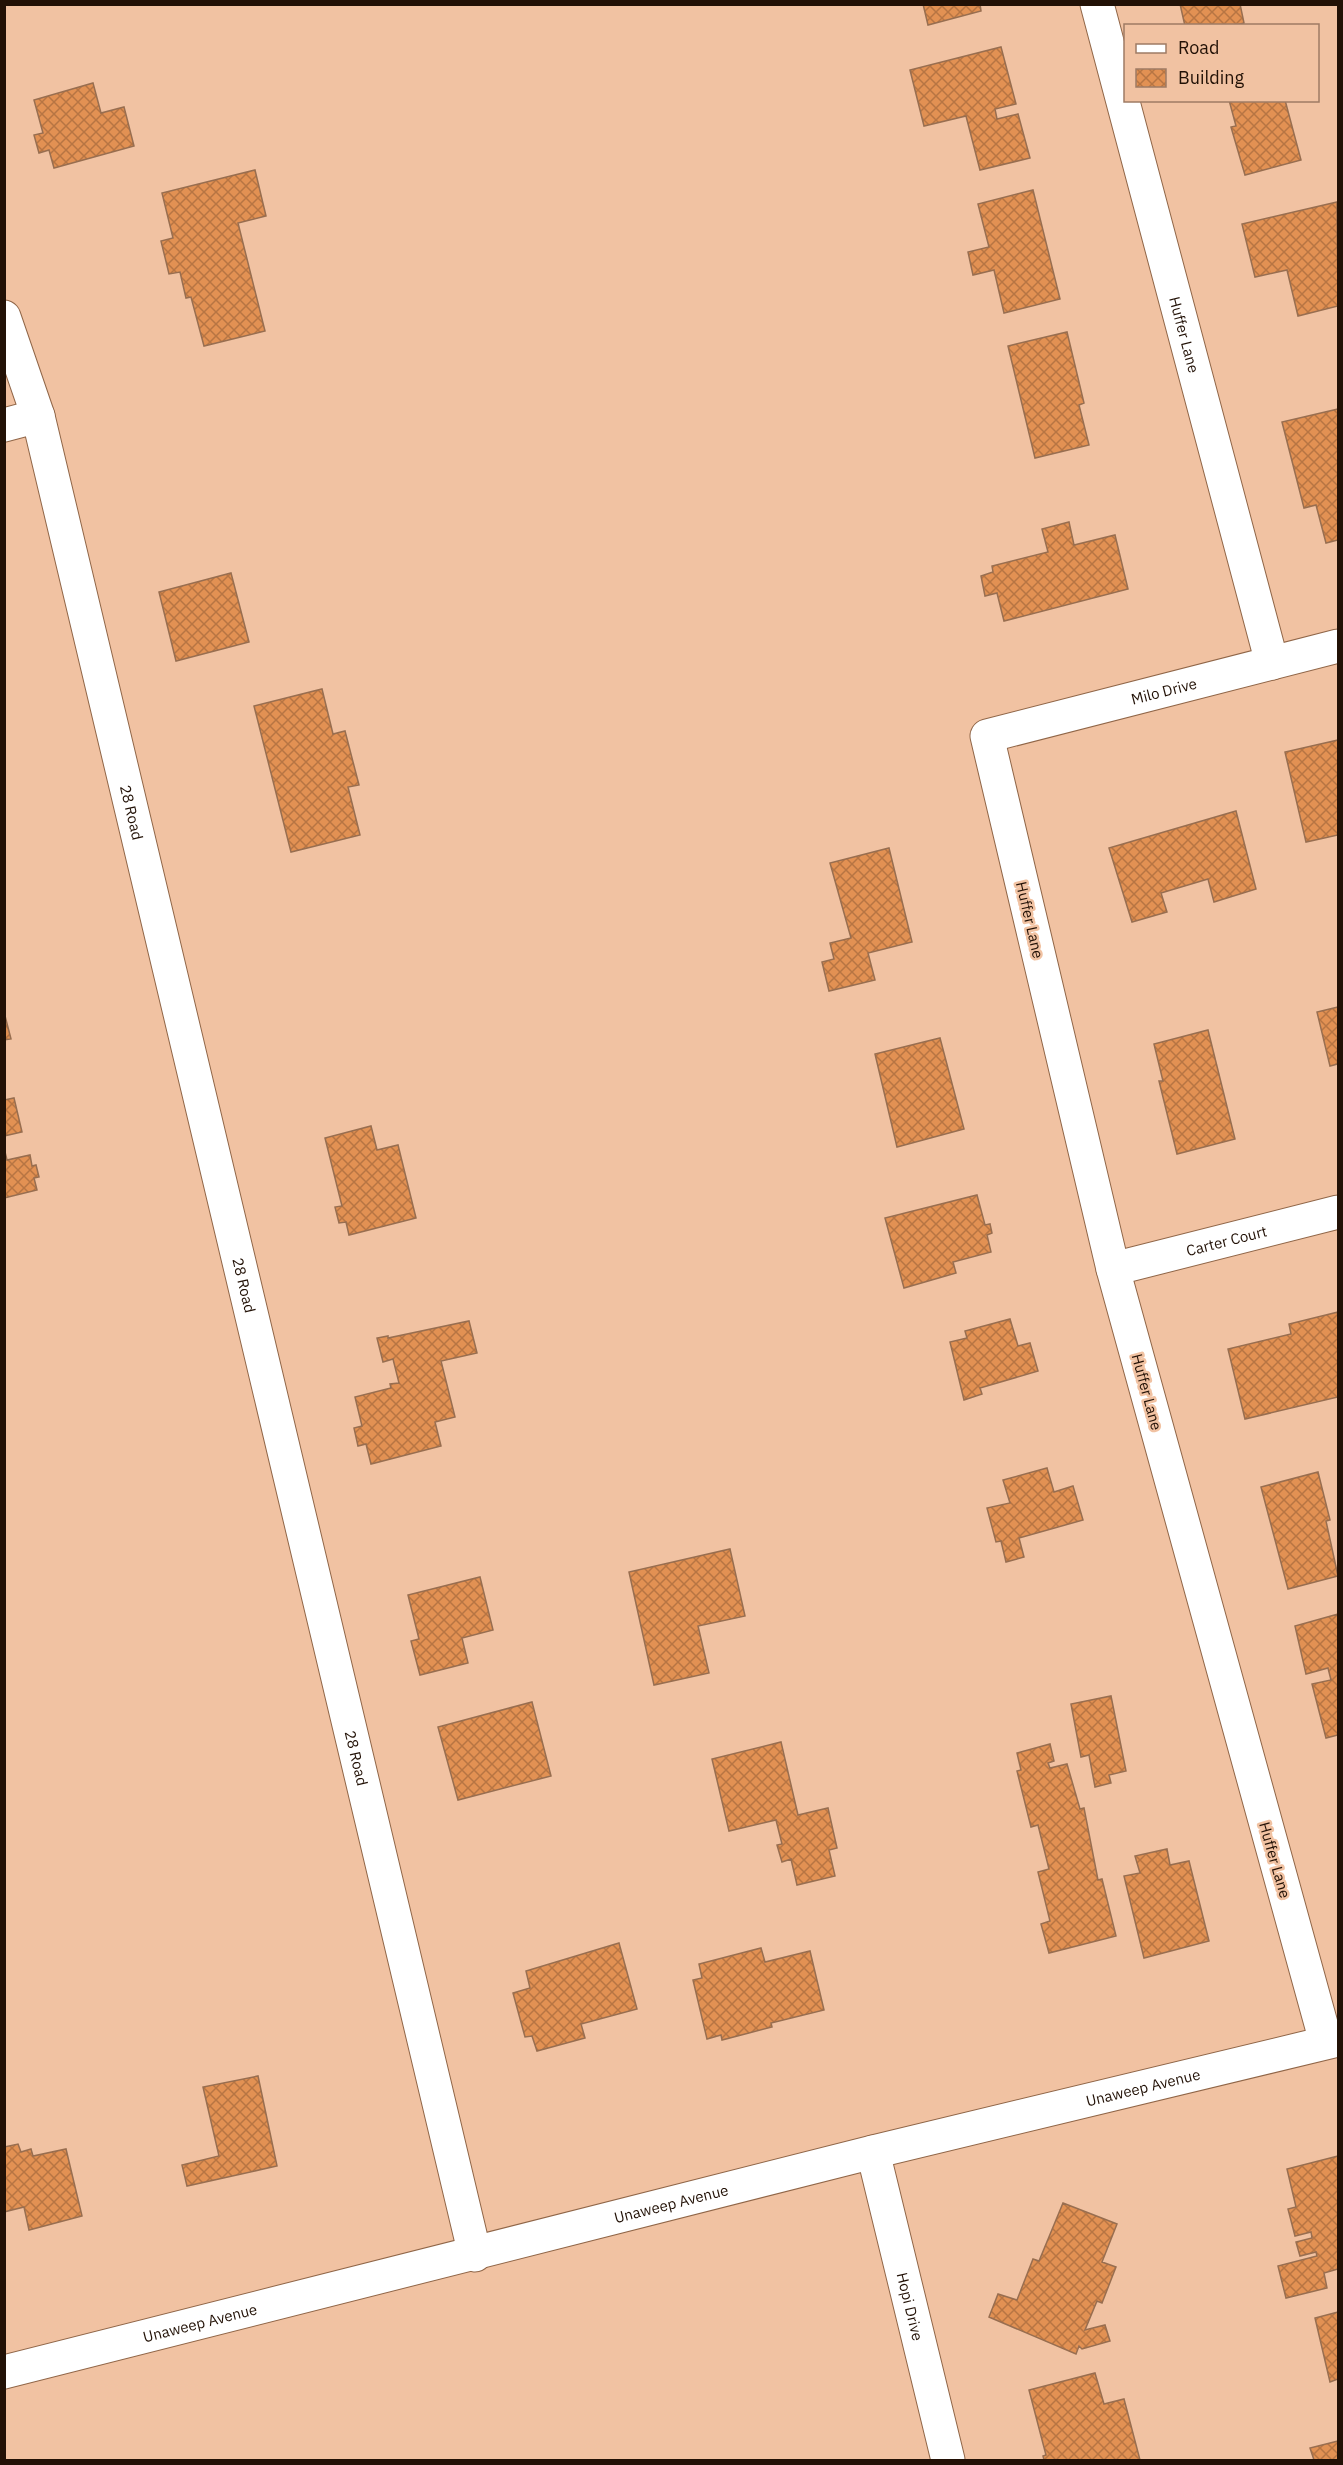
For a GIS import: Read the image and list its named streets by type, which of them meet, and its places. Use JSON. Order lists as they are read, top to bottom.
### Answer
{
  "streets": {
    "street": [
      "Huffer Lane",
      "Milo Drive",
      "28 Road",
      "Carter Court",
      "Unaweep Avenue",
      "Hopi Drive"
    ]
  },
  "crossings": [
    ["Huffer Lane", "Milo Drive"],
    ["Huffer Lane", "Carter Court"],
    ["Huffer Lane", "Unaweep Avenue"],
    ["28 Road", "Unaweep Avenue"],
    ["Unaweep Avenue", "Hopi Drive"]
  ],
  "legend": ["Road", "Building"]
}
